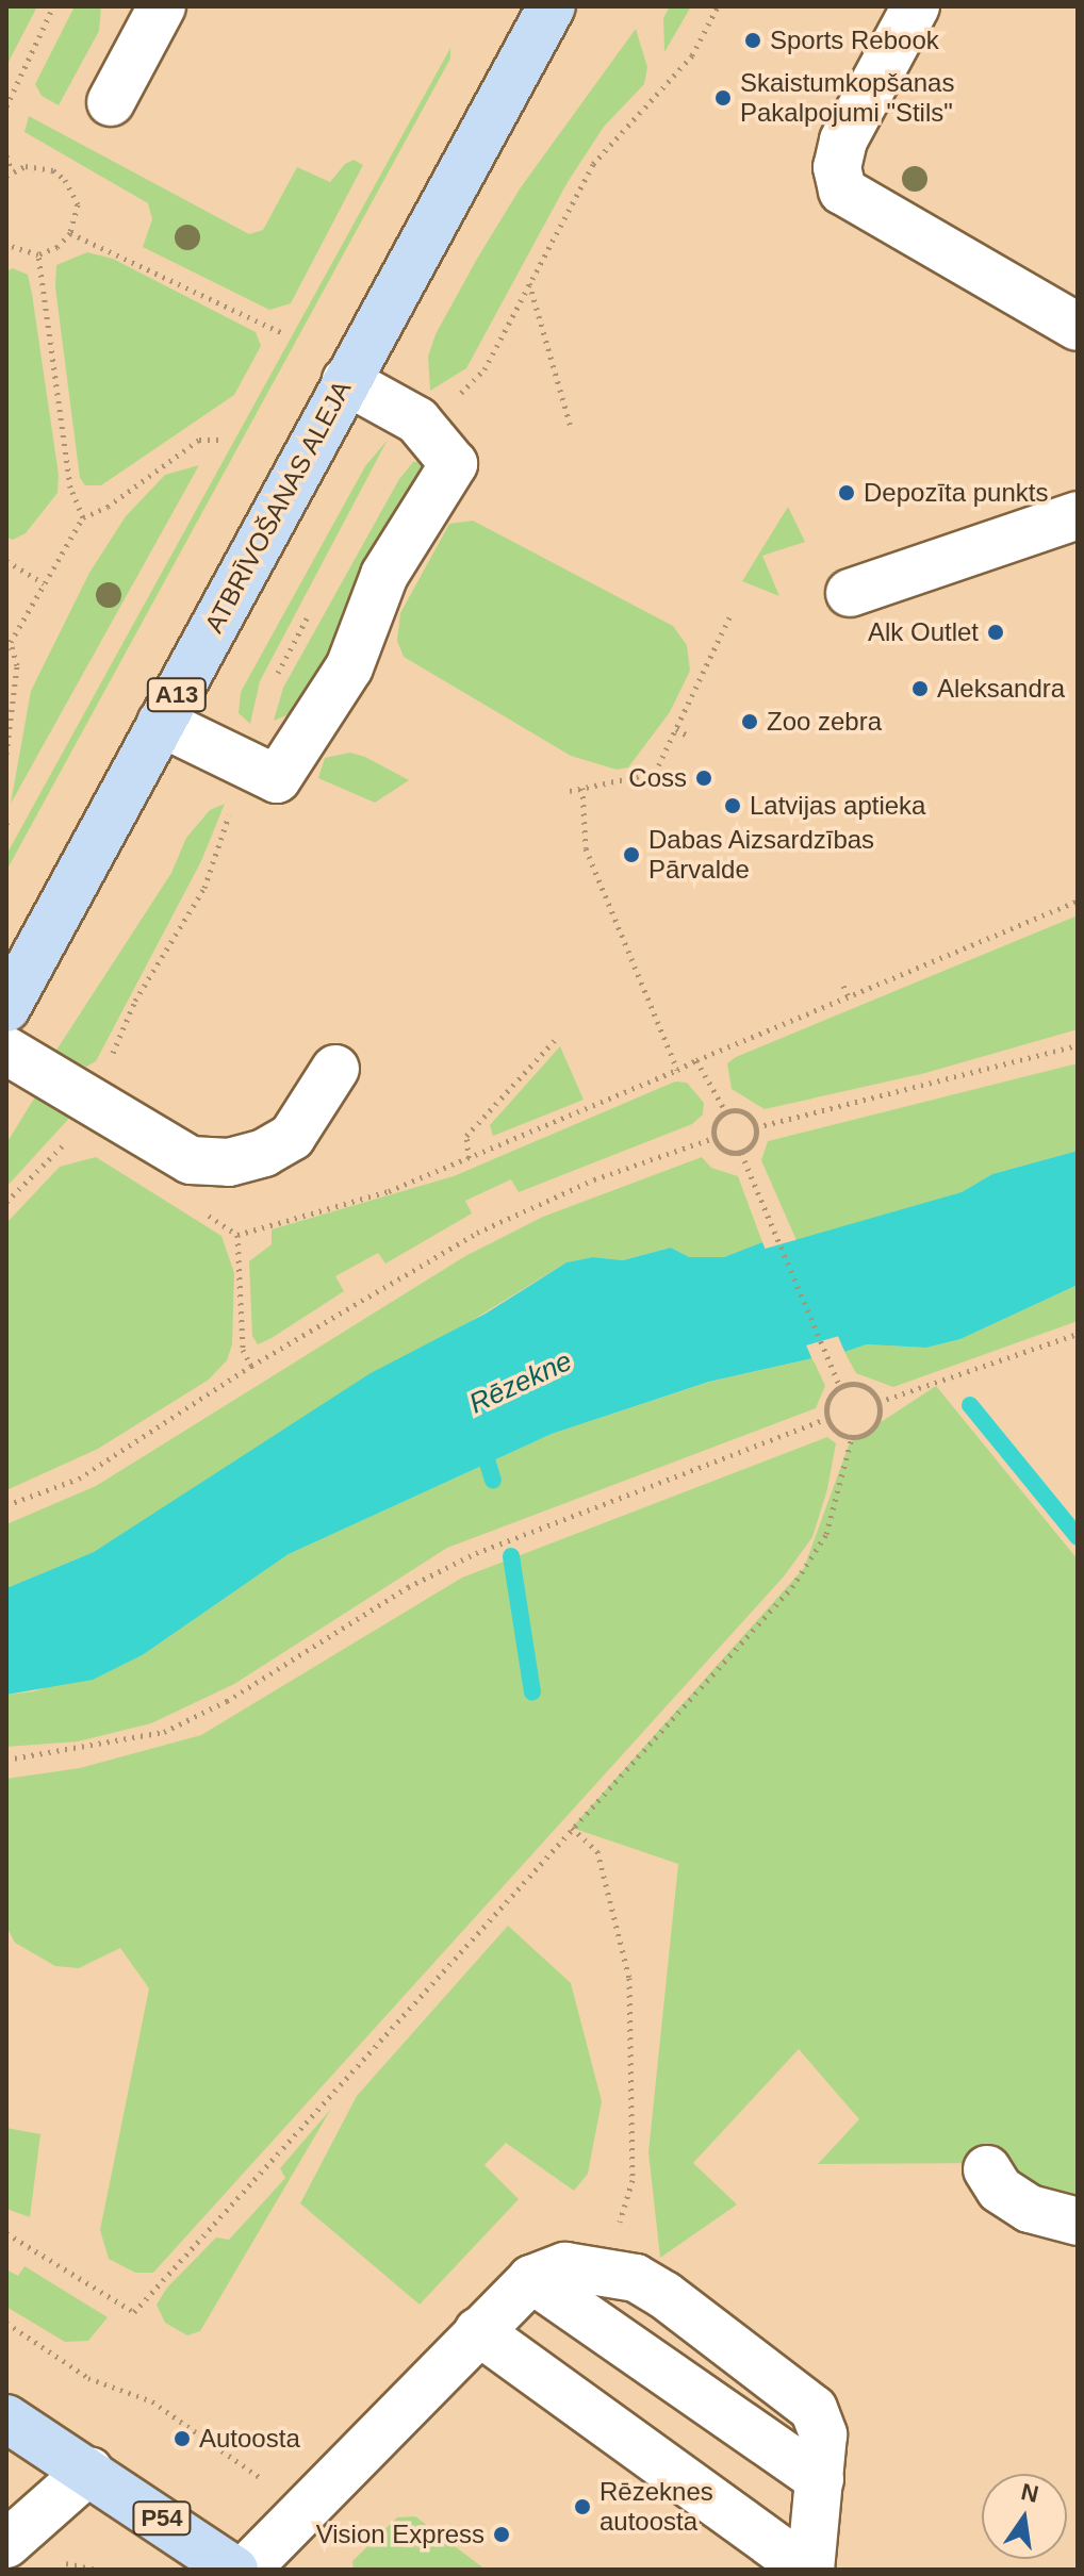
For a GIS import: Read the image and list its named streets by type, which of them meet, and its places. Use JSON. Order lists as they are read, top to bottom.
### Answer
{
  "streets": {
    "main road": ["ATBRĪVOŠANAS ALEJA", "A13", "P54"]
  },
  "water": ["Rēzekne"],
  "places": [
    "Sports Rebook",
    "Skaistumkopšanas Pakalpojumi \"Stils\"",
    "Depozīta punkts",
    "Alk Outlet",
    "Aleksandra",
    "Zoo zebra",
    "Coss",
    "Latvijas aptieka",
    "Dabas Aizsardzības Pārvalde",
    "Autoosta",
    "Rēzeknes autoosta",
    "Vision Express"
  ],
  "north": "top"
}
